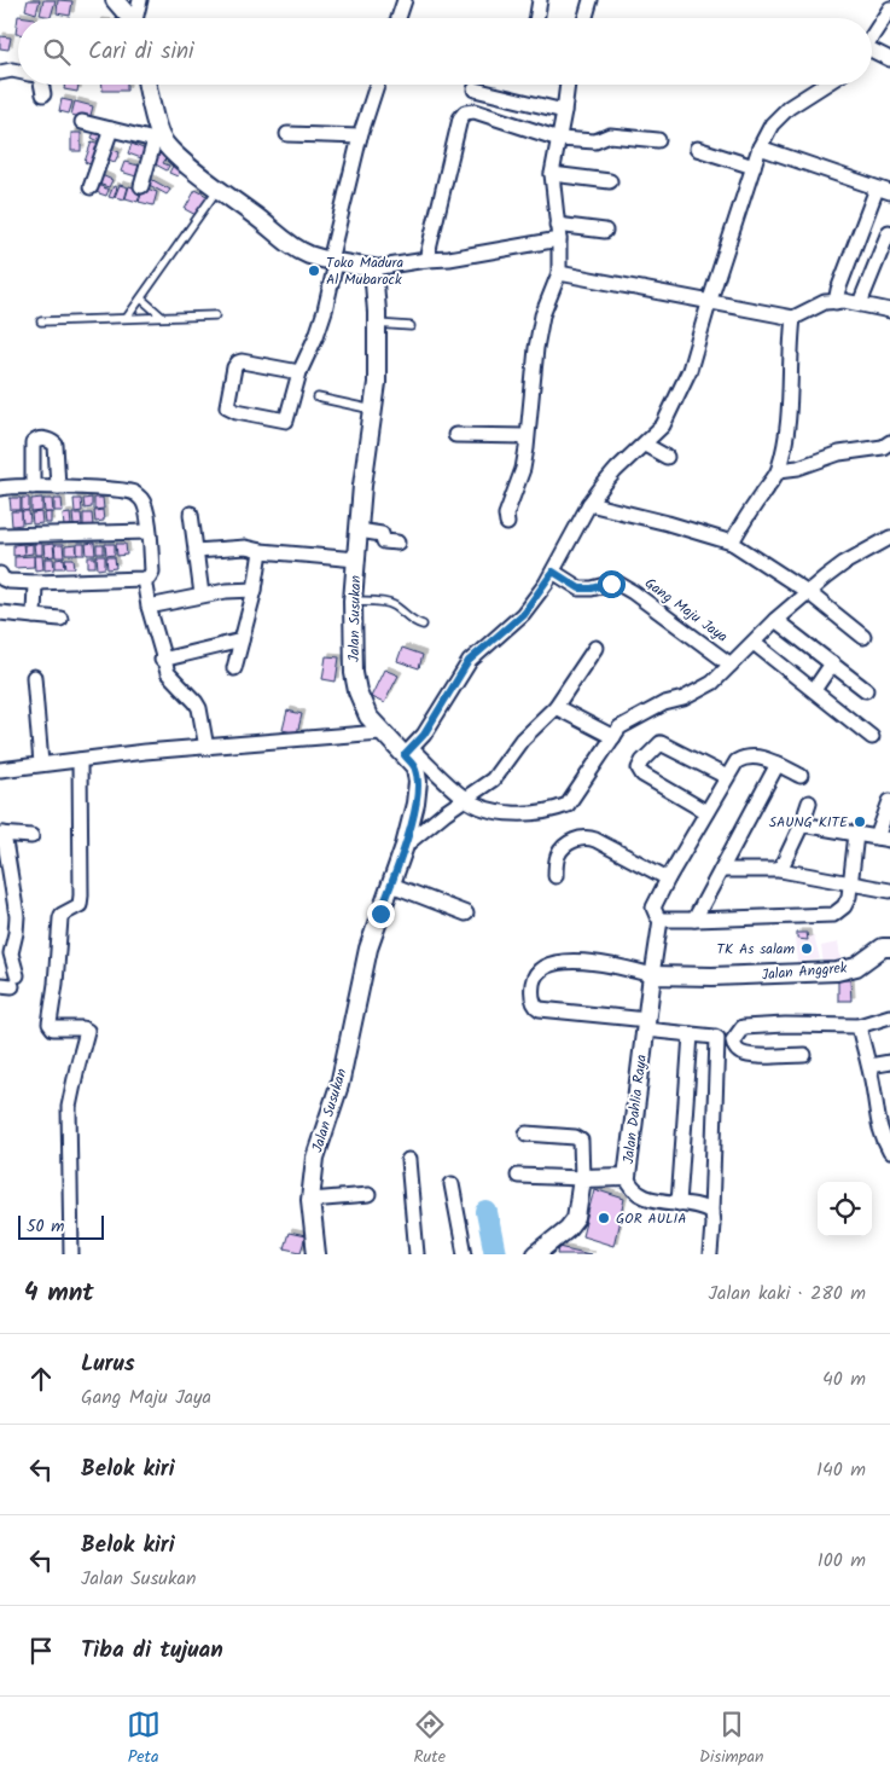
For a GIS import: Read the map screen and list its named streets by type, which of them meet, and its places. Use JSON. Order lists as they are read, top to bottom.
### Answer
{
  "streets": {
    "street": [
      "Gang Maju Jaya",
      "Jalan Susukan",
      "Jalan Anggrek",
      "Jalan Dahlia Raya"
    ]
  },
  "crossings": [
    ["Jalan Anggrek", "Jalan Dahlia Raya"]
  ],
  "places": [
    "Toko Madura Al Mubarock",
    "SAUNG KITE",
    "TK As salam",
    "GOR AULIA"
  ],
  "scale_bar": "50 m",
  "page": {
    "search": "Cari di sini",
    "scale": "50 m",
    "heading": ["4 mnt", "Jalan kaki · 280 m"],
    "list": [
      ["Lurus", "Gang Maju Jaya", "40 m"],
      ["Belok kiri", "140 m"],
      ["Belok kiri", "Jalan Susukan", "100 m"],
      "Tiba di tujuan"
    ],
    "nav": ["Peta", "Rute", "Disimpan"]
  }
}
